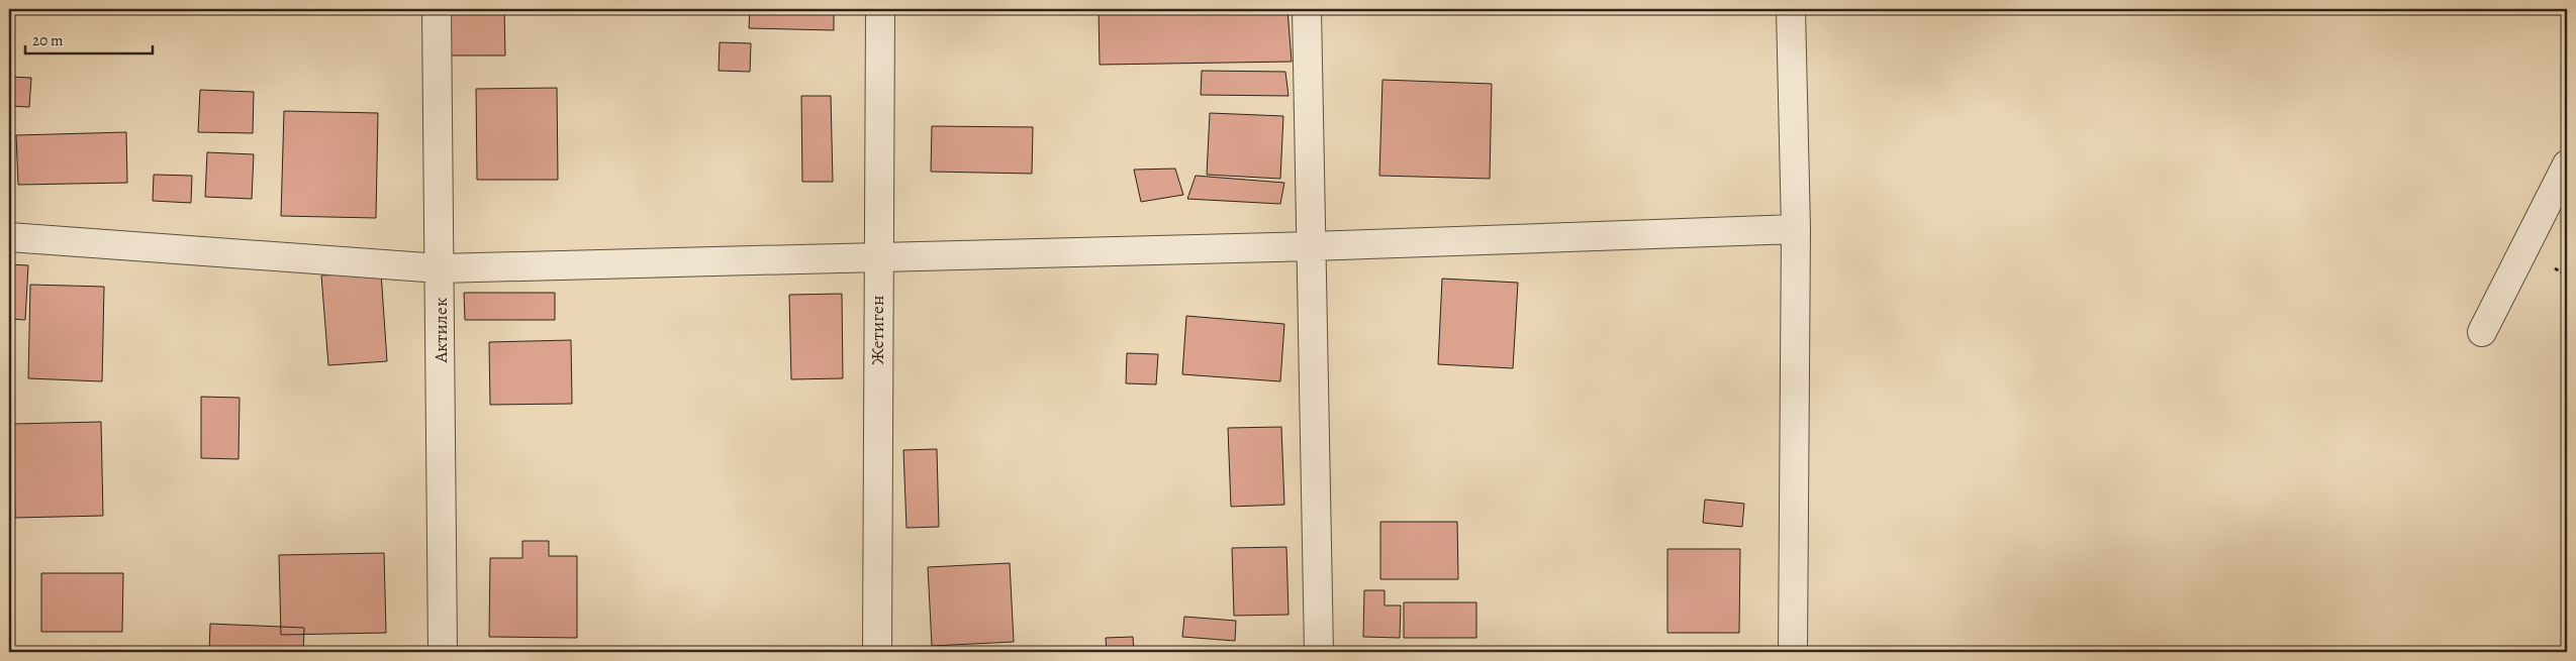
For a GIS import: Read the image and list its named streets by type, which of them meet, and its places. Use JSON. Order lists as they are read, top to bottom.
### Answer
{
  "streets": {
    "street": ["Актилек", "Жетиген"]
  },
  "scale_bar": "20 m"
}
